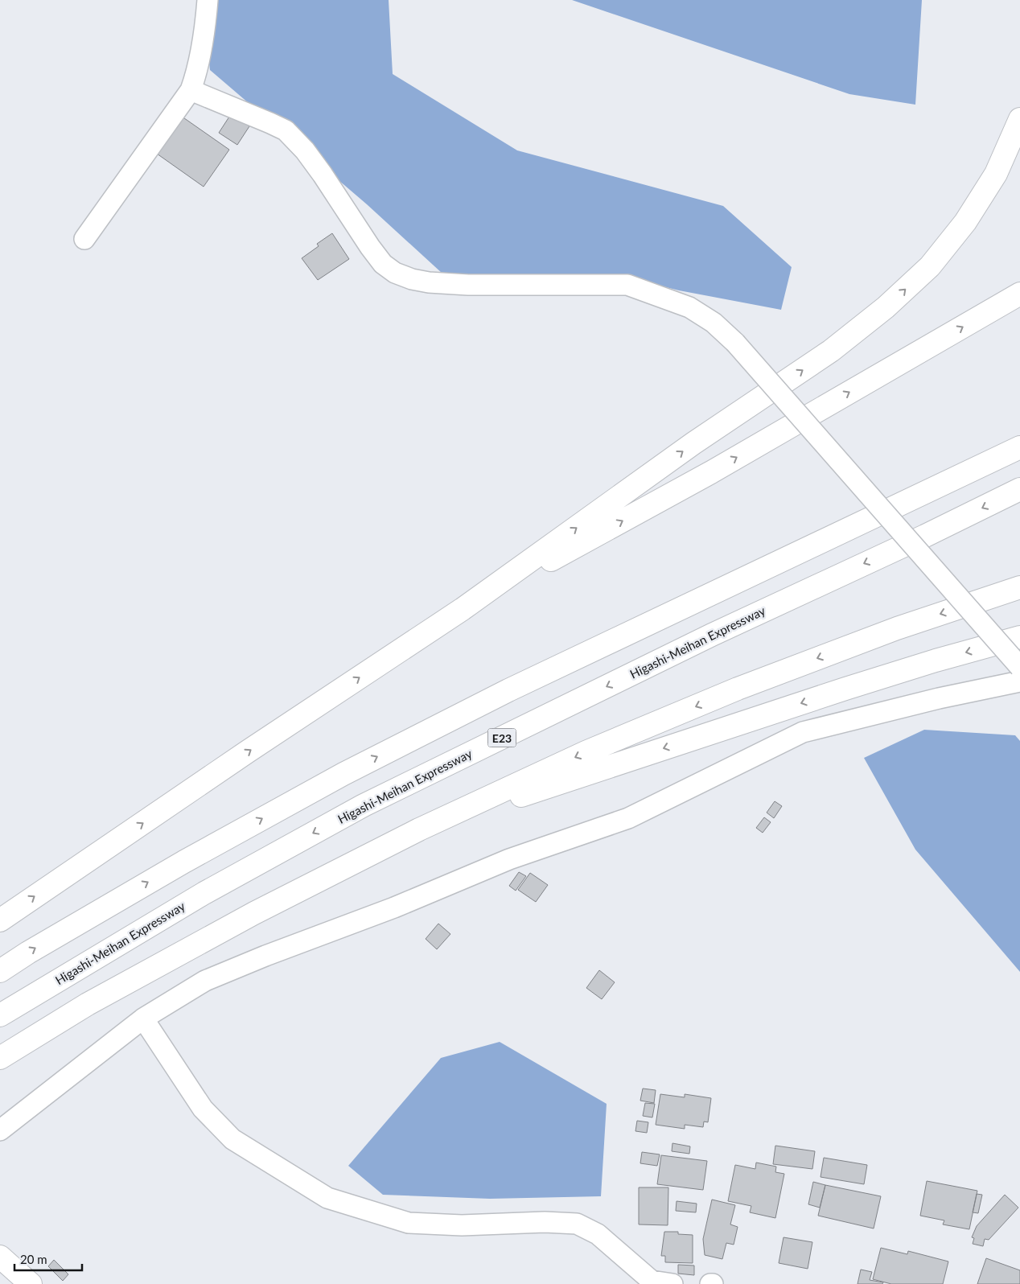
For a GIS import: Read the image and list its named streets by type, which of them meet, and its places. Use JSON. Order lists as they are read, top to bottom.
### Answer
{
  "streets": {
    "main road": ["Higashi-Meihan Expressway", "E23"]
  },
  "scale_bar": "20 m"
}
